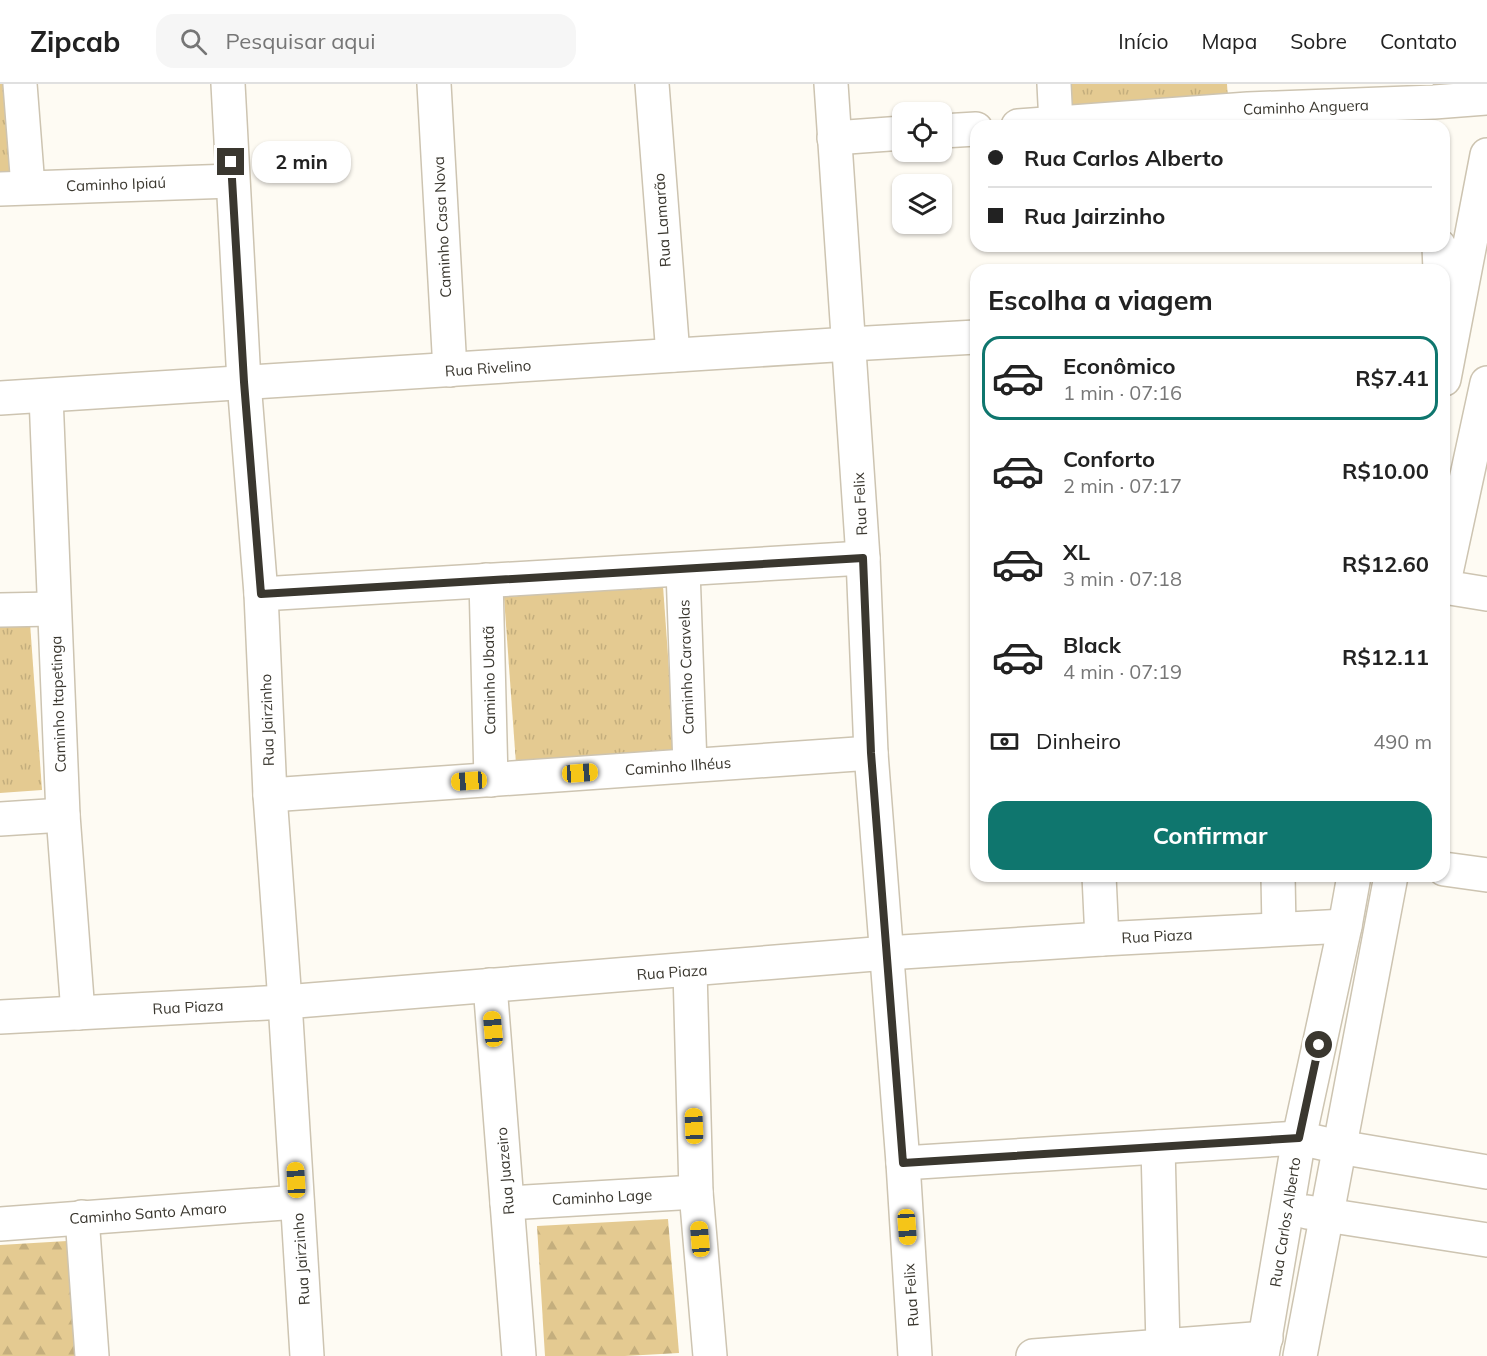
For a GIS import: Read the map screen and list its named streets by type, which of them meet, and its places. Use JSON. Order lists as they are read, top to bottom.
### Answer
{
  "streets": {
    "street": [
      "Caminho Anguera",
      "Caminho Ipiaú",
      "Rua Lamarão",
      "Caminho Casa Nova",
      "Rua Rivelino",
      "Rua Felix",
      "Caminho Caravelas",
      "Caminho Ubatã",
      "Caminho Itapetinga",
      "Rua Jairzinho",
      "Caminho Ilhéus",
      "Rua Piaza",
      "Rua Juazeiro",
      "Caminho Lage",
      "Caminho Santo Amaro",
      "Rua Carlos Alberto"
    ]
  },
  "crossings": [
    ["Caminho Ipiaú", "Rua Jairzinho"],
    ["Rua Lamarão", "Rua Rivelino"],
    ["Caminho Casa Nova", "Rua Rivelino"],
    ["Rua Rivelino", "Rua Felix"],
    ["Rua Rivelino", "Caminho Itapetinga"],
    ["Rua Rivelino", "Rua Jairzinho"],
    ["Rua Felix", "Caminho Ilhéus"],
    ["Rua Felix", "Rua Piaza"],
    ["Caminho Caravelas", "Caminho Ilhéus"],
    ["Caminho Ubatã", "Caminho Ilhéus"],
    ["Caminho Itapetinga", "Rua Piaza"],
    ["Rua Jairzinho", "Caminho Ilhéus"],
    ["Rua Jairzinho", "Rua Piaza"],
    ["Rua Jairzinho", "Caminho Santo Amaro"],
    ["Rua Piaza", "Rua Juazeiro"],
    ["Rua Piaza", "Rua Carlos Alberto"],
    ["Rua Juazeiro", "Caminho Lage"]
  ],
  "page": {
    "header": "Zipcab",
    "search": "Pesquisar aqui",
    "nav": [
      "Início",
      "Mapa",
      "Sobre",
      "Contato"
    ],
    "banner": ["Rua Carlos Alberto", "Rua Jairzinho"],
    "bubble": "2 min",
    "heading": "Escolha a viagem",
    "list": [
      {
        "name": "Econômico",
        "note": "1 min · 07:16",
        "value": "R$7.41"
      },
      {
        "name": "Conforto",
        "note": "2 min · 07:17",
        "value": "R$10.00"
      },
      {
        "name": "XL",
        "note": "3 min · 07:18",
        "value": "R$12.60"
      },
      {
        "name": "Black",
        "note": "4 min · 07:19",
        "value": "R$12.11"
      }
    ],
    "pay": ["Dinheiro", "490 m"],
    "buttons": "Confirmar"
  }
}
